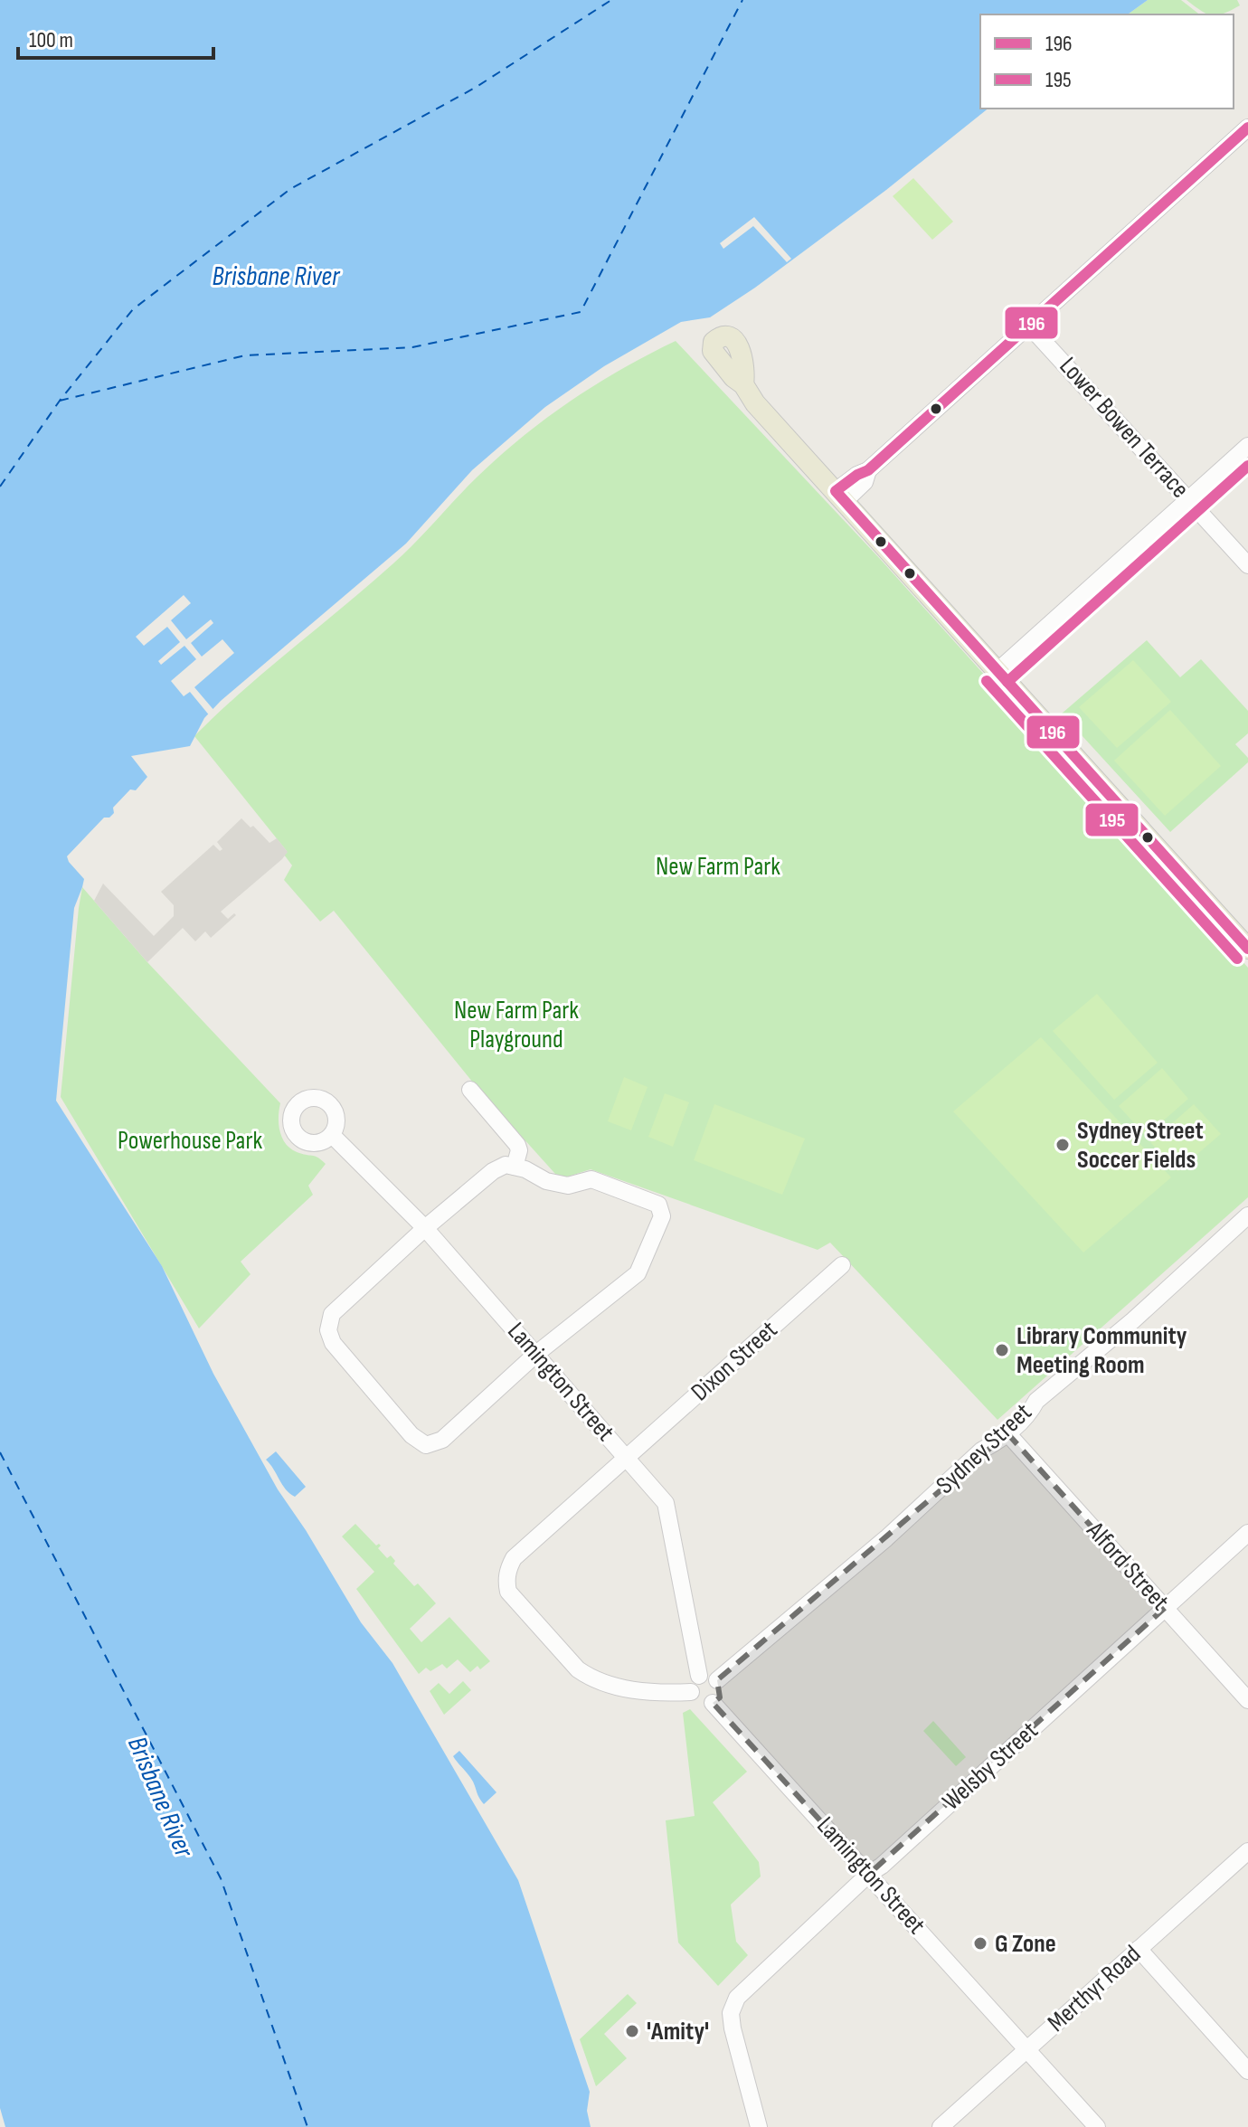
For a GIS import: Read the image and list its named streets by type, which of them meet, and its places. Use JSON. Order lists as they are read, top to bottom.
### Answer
{
  "streets": {
    "street": [
      "Lower Bowen Terrace",
      "Dixon Street",
      "Lamington Street",
      "Sydney Street",
      "Alford Street",
      "Welsby Street",
      "Merthyr Road"
    ]
  },
  "crossings": [
    ["Dixon Street", "Lamington Street"],
    ["Dixon Street", "Sydney Street"],
    ["Lamington Street", "Sydney Street"],
    ["Lamington Street", "Welsby Street"],
    ["Lamington Street", "Merthyr Road"],
    ["Sydney Street", "Alford Street"],
    ["Alford Street", "Welsby Street"]
  ],
  "water": ["Brisbane River"],
  "parks": ["New Farm Park", "New Farm Park Playground", "Powerhouse Park"],
  "places": [
    "Sydney Street Soccer Fields",
    "Library Community Meeting Room",
    "G Zone",
    "'Amity'"
  ],
  "lines": ["transit line 196", "transit line 195"],
  "legend": ["196", "195"],
  "scale_bar": "100 m"
}
